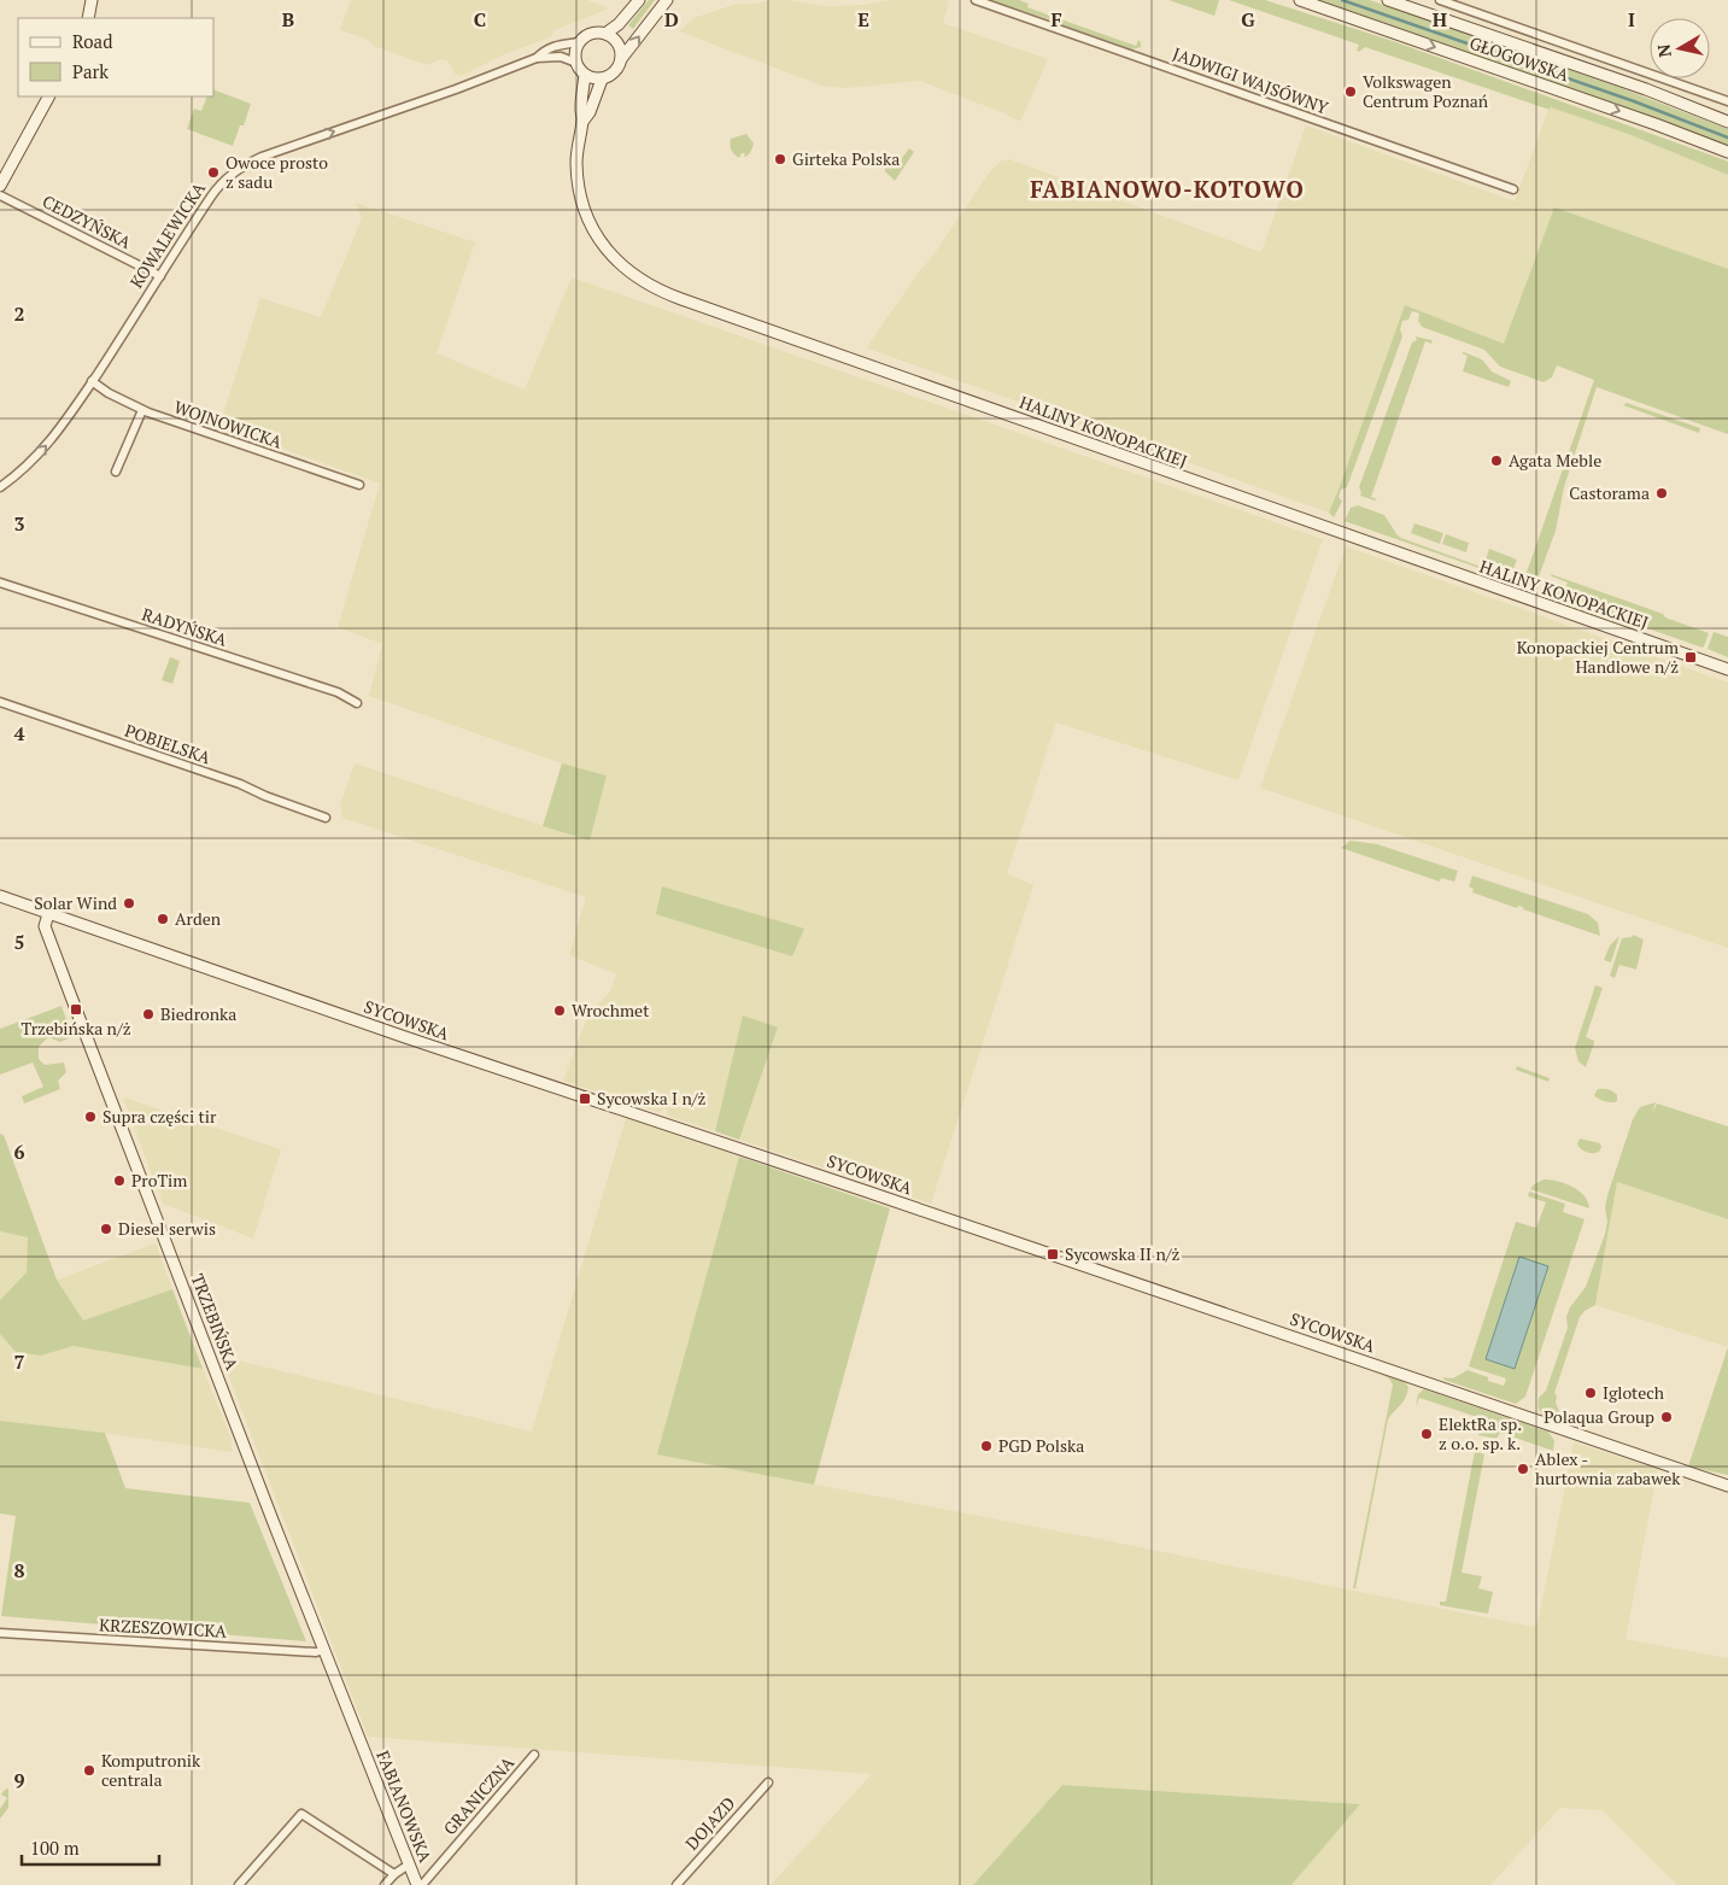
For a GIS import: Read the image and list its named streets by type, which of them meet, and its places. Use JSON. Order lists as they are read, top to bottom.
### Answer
{
  "streets": {
    "street": [
      "GŁOGOWSKA",
      "JADWIGI WAJSÓWNY",
      "CEDZYŃSKA",
      "KOWALEWICKA",
      "WOJNOWICKA",
      "HALINY KONOPACKIEJ",
      "RADYŃSKA",
      "POBIELSKA",
      "SYCOWSKA",
      "TRZEBIŃSKA",
      "KRZESZOWICKA",
      "GRANICZNA",
      "FABIANOWSKA",
      "DOJAZD"
    ]
  },
  "crossings": [
    ["CEDZYŃSKA", "KOWALEWICKA"],
    ["KOWALEWICKA", "WOJNOWICKA"],
    ["KOWALEWICKA", "HALINY KONOPACKIEJ"],
    ["SYCOWSKA", "TRZEBIŃSKA"],
    ["TRZEBIŃSKA", "KRZESZOWICKA"],
    ["TRZEBIŃSKA", "FABIANOWSKA"]
  ],
  "one_way": ["KOWALEWICKA"],
  "districts": ["FABIANOWO-KOTOWO"],
  "places": {
    "other": [
      "Volkswagen Centrum Poznań",
      "Girteka Polska",
      "Owoce prosto z sadu",
      "Agata Meble",
      "Castorama",
      "Solar Wind",
      "Arden",
      "Wrochmet",
      "Biedronka",
      "Supra części tir",
      "ProTim",
      "Diesel serwis",
      "Iglotech",
      "Polaqua Group",
      "ElektRa sp. z o.o. sp. k.",
      "PGD Polska",
      "Ablex - hurtownia zabawek",
      "Komputronik centrala"
    ],
    "transit": [
      "Konopackiej Centrum Handlowe n/ż",
      "Trzebińska n/ż",
      "Sycowska I n/ż",
      "Sycowska II n/ż"
    ]
  },
  "legend": ["Road", "Park"],
  "scale_bar": "100 m",
  "north": "left",
  "grid": {
    "columns": [
      "B",
      "C",
      "D",
      "E",
      "F",
      "G",
      "H",
      "I"
    ],
    "rows": [
      "2",
      "3",
      "4",
      "5",
      "6",
      "7",
      "8",
      "9"
    ]
  }
}
